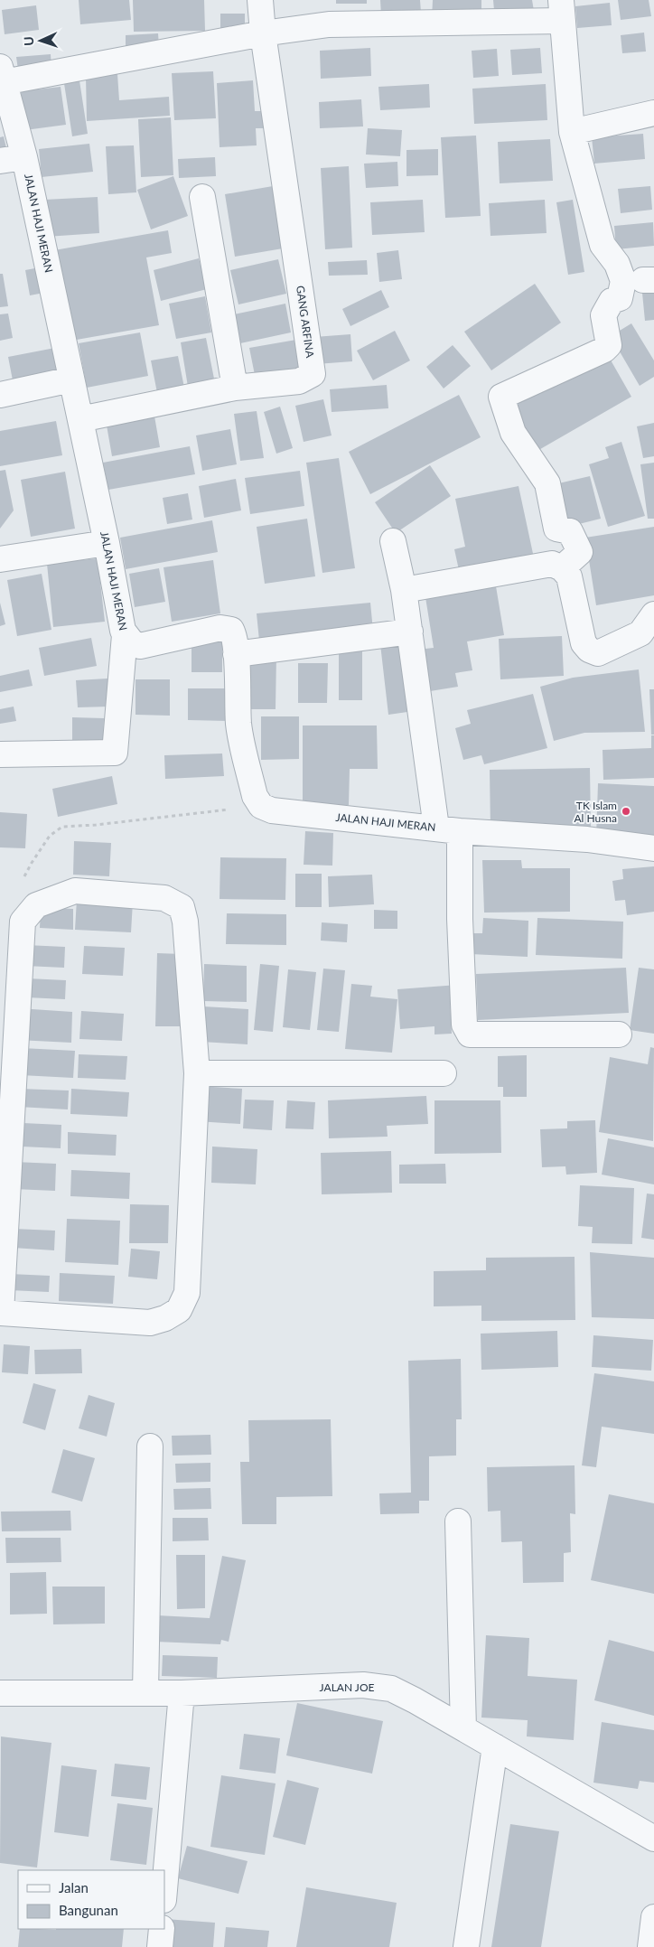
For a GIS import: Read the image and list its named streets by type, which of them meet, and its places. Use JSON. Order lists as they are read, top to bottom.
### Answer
{
  "streets": {
    "street": ["JALAN HAJI MERAN", "GANG ARFINA", "JALAN JOE"]
  },
  "crossings": [
    ["JALAN HAJI MERAN", "GANG ARFINA"]
  ],
  "places": ["TK Islam Al Husna"],
  "legend": ["Jalan", "Bangunan"],
  "north": "left"
}
